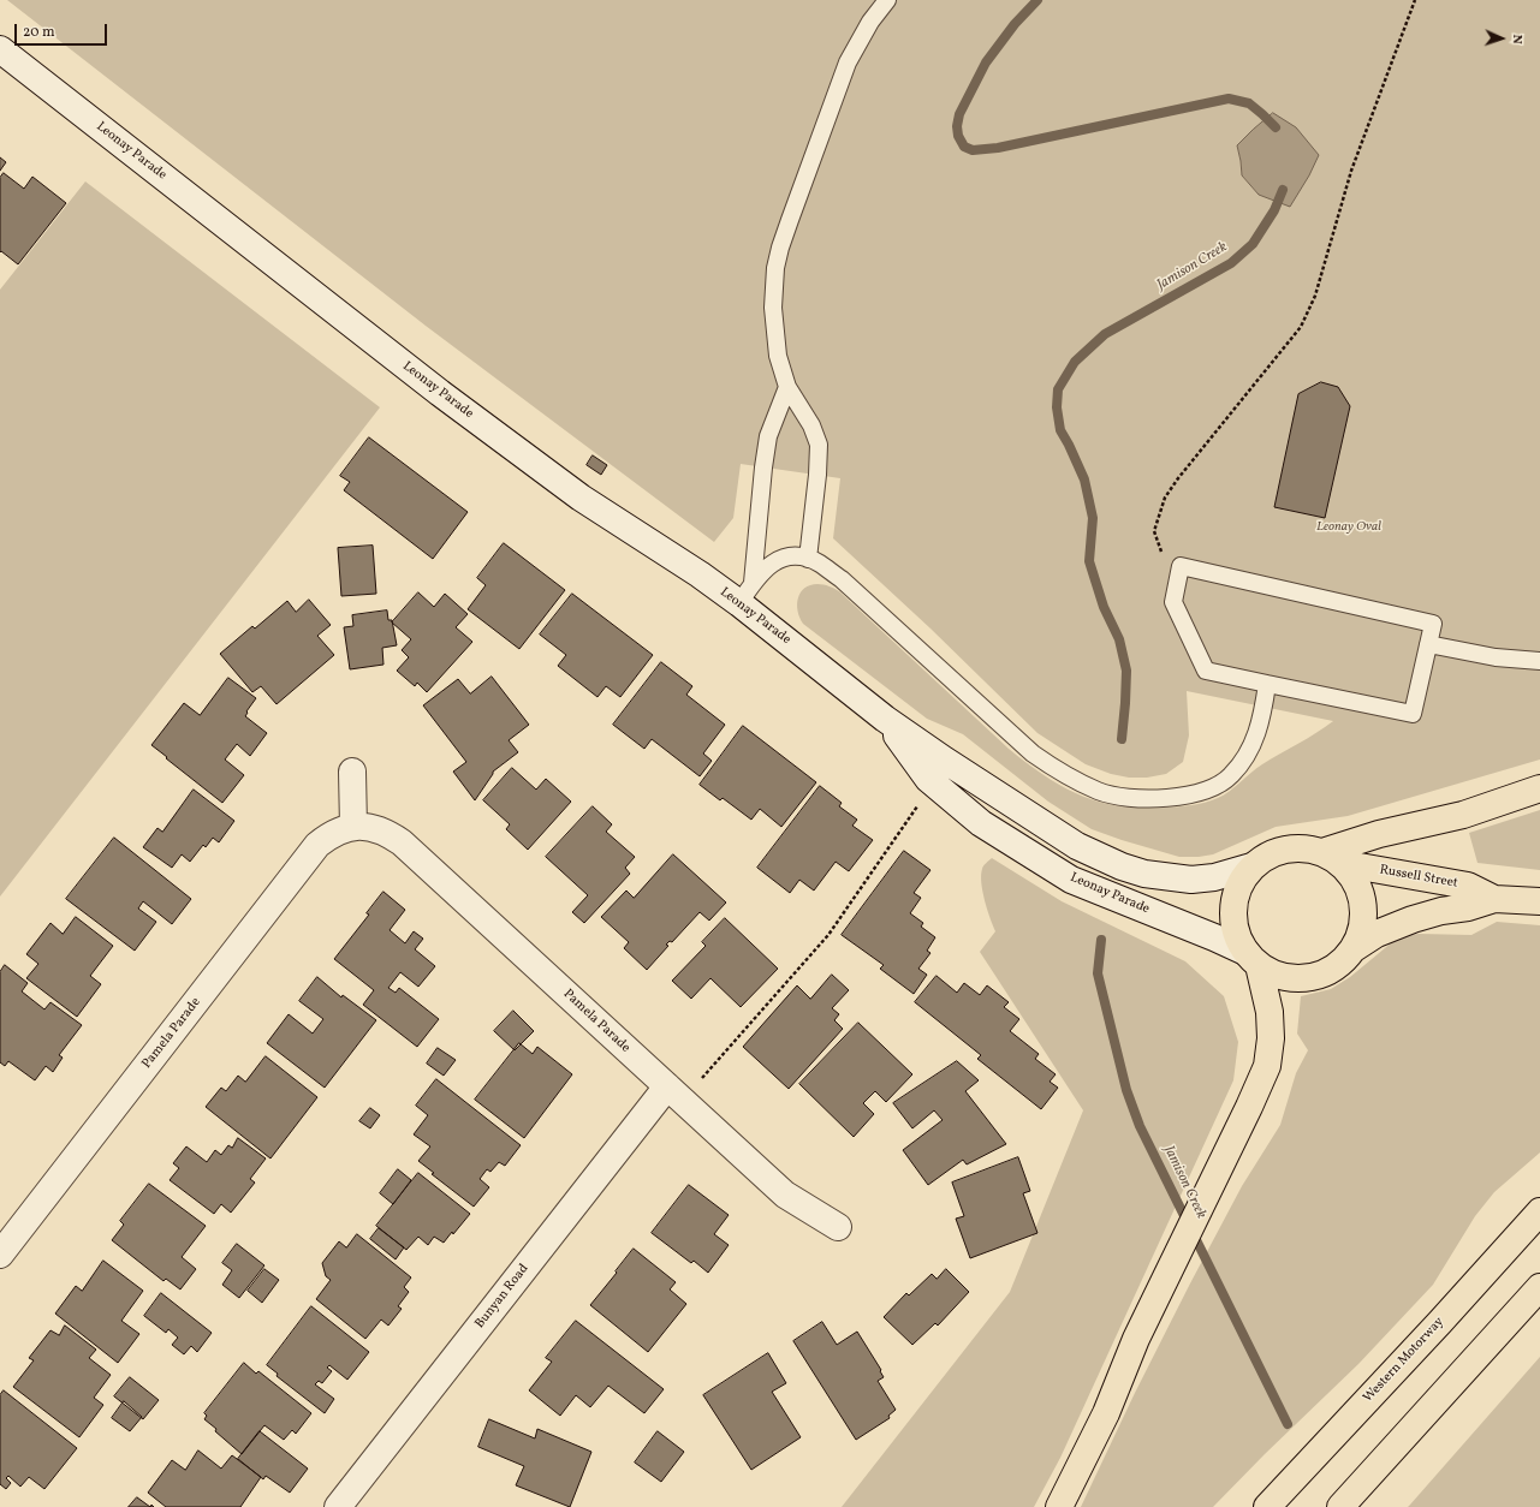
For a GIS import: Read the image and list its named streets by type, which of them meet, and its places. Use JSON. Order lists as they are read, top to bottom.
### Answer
{
  "streets": {
    "highway": ["Russell Street", "Western Motorway"],
    "street": ["Leonay Parade", "Pamela Parade", "Bunyan Road"]
  },
  "crossings": [
    ["Leonay Parade", "Russell Street"],
    ["Pamela Parade", "Bunyan Road"]
  ],
  "water": ["Jamison Creek"],
  "parks": ["Leonay Oval"],
  "scale_bar": "20 m",
  "north": "right"
}
